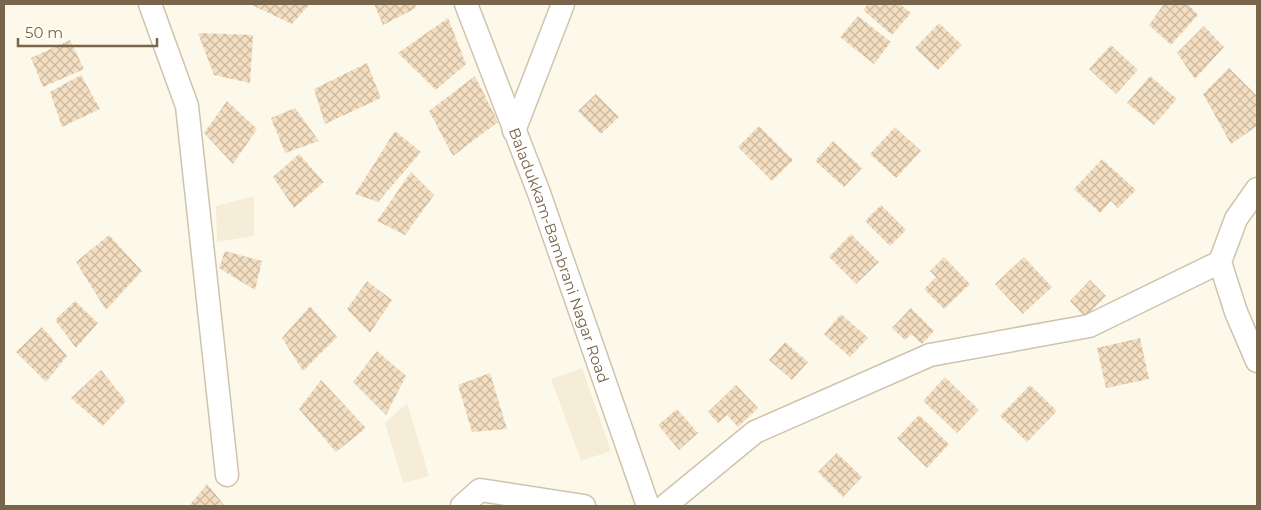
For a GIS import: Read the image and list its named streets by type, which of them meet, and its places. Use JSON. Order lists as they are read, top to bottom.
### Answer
{
  "streets": {
    "street": ["Baladukkam-Bambrani Nagar Road"]
  },
  "scale_bar": "50 m"
}
